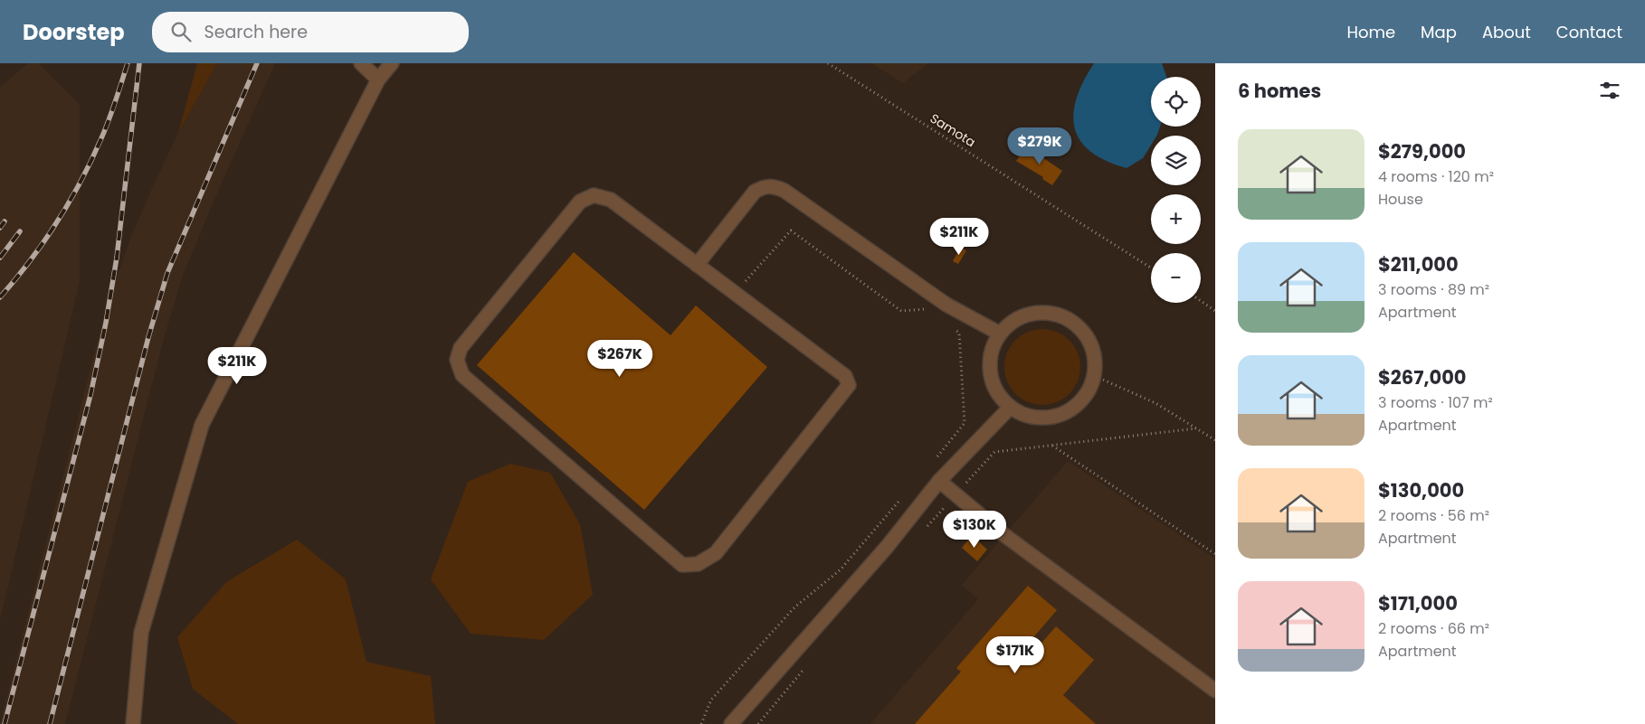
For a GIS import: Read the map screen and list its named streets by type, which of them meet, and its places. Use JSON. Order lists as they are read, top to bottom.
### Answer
{
  "streets": {
    "path": ["Samota"]
  },
  "page": {
    "header": "Doorstep",
    "search": "Search here",
    "nav": [
      "Home",
      "Map",
      "About",
      "Contact"
    ],
    "heading": "6 homes",
    "map_buttons": ["+", "−"],
    "list": [
      {
        "name": "$279,000",
        "note": "4 rooms · 120 m² · House"
      },
      {
        "name": "$211,000",
        "note": "3 rooms · 89 m² · Apartment"
      },
      {
        "name": "$267,000",
        "note": "3 rooms · 107 m² · Apartment"
      },
      {
        "name": "$130,000",
        "note": "2 rooms · 56 m² · Apartment"
      },
      {
        "name": "$171,000",
        "note": "2 rooms · 66 m² · Apartment"
      }
    ],
    "price": [
      "$279K",
      "$211K",
      "$267K",
      "$211K",
      "$130K",
      "$171K"
    ]
  }
}
